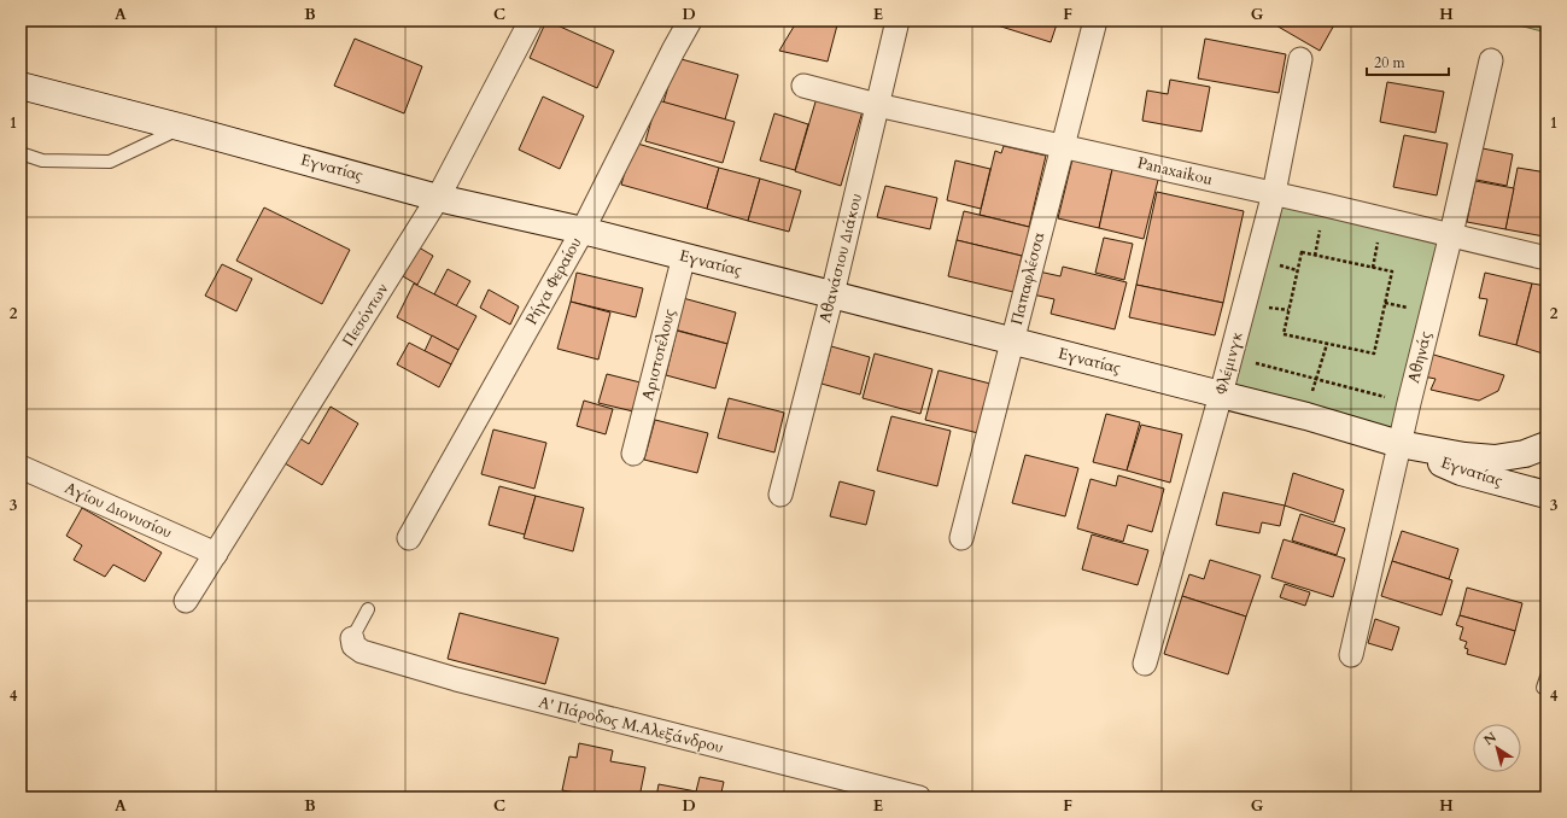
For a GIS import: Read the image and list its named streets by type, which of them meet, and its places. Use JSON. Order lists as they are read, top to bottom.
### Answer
{
  "streets": {
    "main road": ["Εγνατίας"],
    "street": [
      "Panaxaikou",
      "Αθανάσιου Διάκου",
      "Παπαφλέσσα",
      "Ρήγα Φεραίου",
      "Πεσόντων",
      "Αριστοτέλους",
      "Αθηνάς",
      "Φλέμινγκ",
      "Αγίου Διονυσίου",
      "Α' Πάροδος Μ.Αλεξάνδρου"
    ]
  },
  "crossings": [
    ["Εγνατίας", "Αθανάσιου Διάκου"],
    ["Εγνατίας", "Παπαφλέσσα"],
    ["Εγνατίας", "Ρήγα Φεραίου"],
    ["Εγνατίας", "Πεσόντων"],
    ["Εγνατίας", "Αριστοτέλους"],
    ["Εγνατίας", "Αθηνάς"],
    ["Εγνατίας", "Φλέμινγκ"],
    ["Panaxaikou", "Αθανάσιου Διάκου"],
    ["Panaxaikou", "Παπαφλέσσα"],
    ["Panaxaikou", "Αθηνάς"],
    ["Panaxaikou", "Φλέμινγκ"],
    ["Πεσόντων", "Αγίου Διονυσίου"]
  ],
  "scale_bar": "20 m",
  "north": "top left",
  "grid": {
    "columns": [
      "A",
      "B",
      "C",
      "D",
      "E",
      "F",
      "G",
      "H"
    ],
    "rows": [
      "1",
      "2",
      "3",
      "4"
    ]
  }
}
